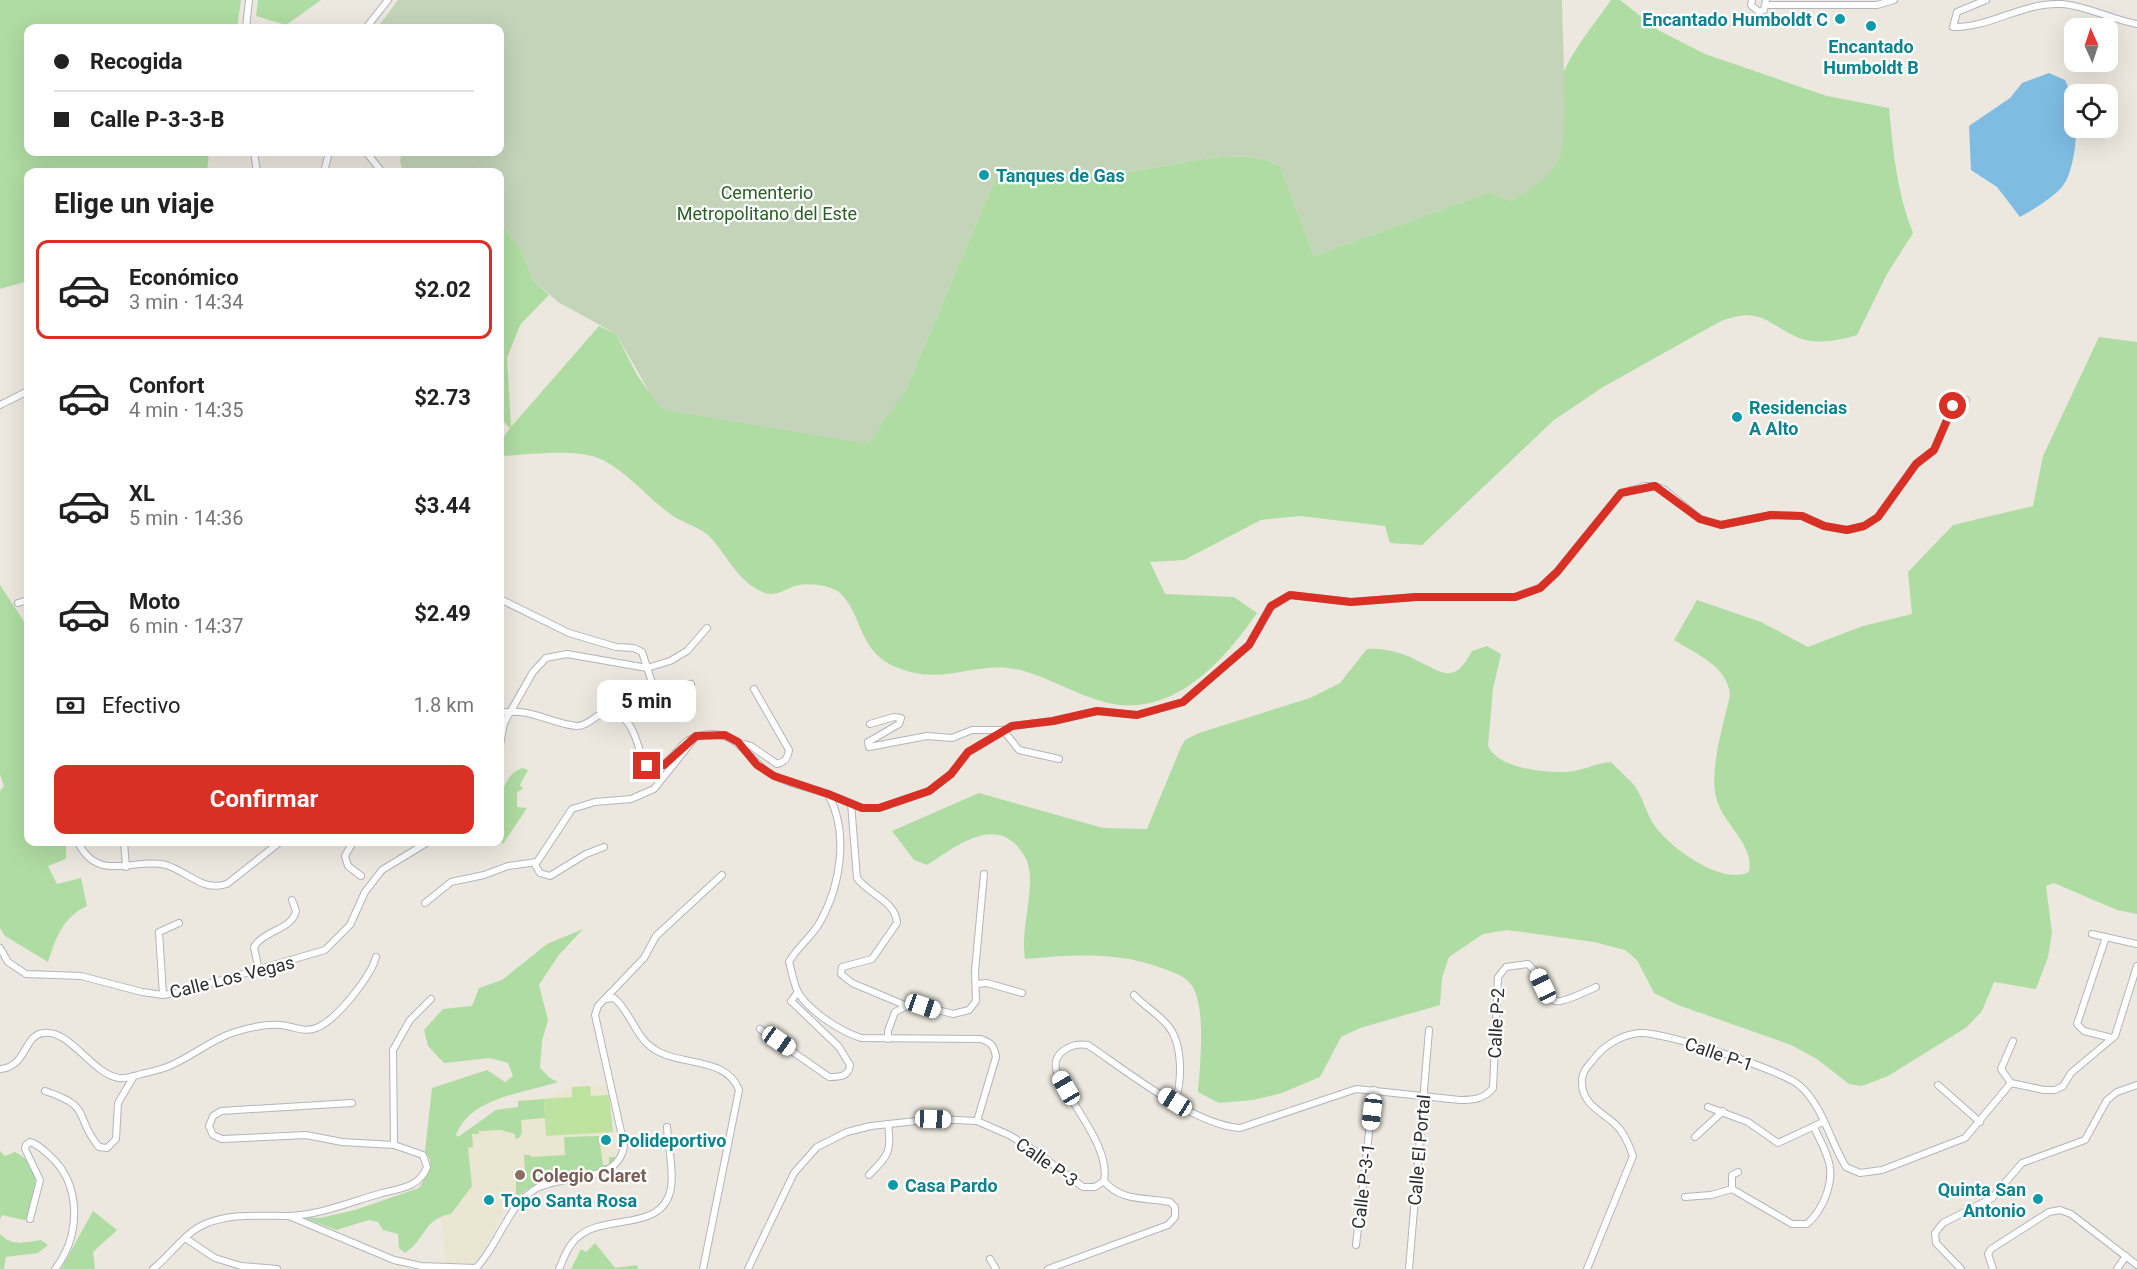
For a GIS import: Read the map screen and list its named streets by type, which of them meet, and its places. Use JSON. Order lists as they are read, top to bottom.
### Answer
{
  "streets": {
    "street": [
      "Calle Los Vegas",
      "Calle P-2",
      "Calle P-1",
      "Calle El Portal",
      "Calle P-3",
      "Calle P-3-1"
    ]
  },
  "crossings": [
    ["Calle P-2", "Calle El Portal"],
    ["Calle P-2", "Calle P-3"],
    ["Calle El Portal", "Calle P-3"],
    ["Calle P-3", "Calle P-3-1"]
  ],
  "parks": ["Cementerio Metropolitano del Este"],
  "places": [
    "Encantado Humboldt C",
    "Encantado Humboldt B",
    "Tanques de Gas",
    "Residencias A Alto",
    "Polideportivo",
    "Colegio Claret",
    "Casa Pardo",
    "Quinta San Antonio",
    "Topo Santa Rosa"
  ],
  "north": "top",
  "page": {
    "banner": ["Recogida", "Calle P-3-3-B"],
    "heading": "Elige un viaje",
    "list": [
      {
        "name": "Económico",
        "note": "3 min · 14:34",
        "value": "$2.02"
      },
      {
        "name": "Confort",
        "note": "4 min · 14:35",
        "value": "$2.73"
      },
      {
        "name": "XL",
        "note": "5 min · 14:36",
        "value": "$3.44"
      },
      {
        "name": "Moto",
        "note": "6 min · 14:37",
        "value": "$2.49"
      }
    ],
    "pay": ["Efectivo", "1.8 km"],
    "bubble": "5 min",
    "buttons": "Confirmar"
  }
}
